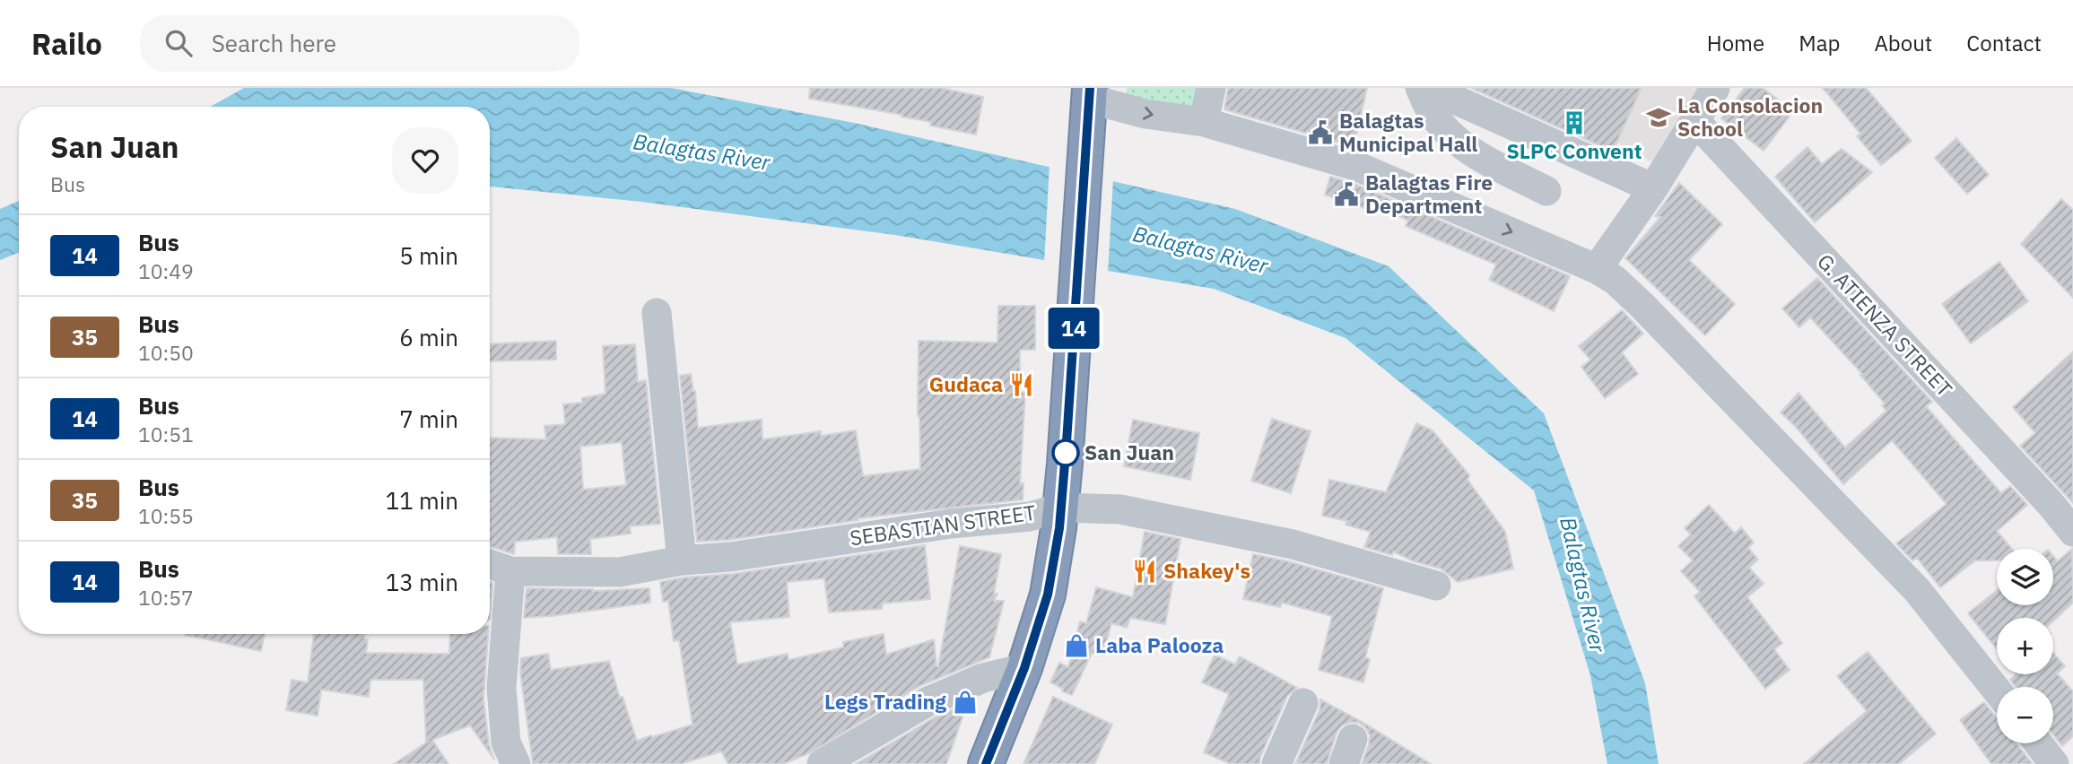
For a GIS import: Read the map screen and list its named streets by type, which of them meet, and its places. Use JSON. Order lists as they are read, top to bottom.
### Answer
{
  "streets": {
    "street": ["G. ATIENZA STREET", "SEBASTIAN STREET"]
  },
  "water": ["Balagtas River"],
  "places": {
    "school or university": ["La Consolacion School"],
    "building": ["SLPC Convent"],
    "public building": ["Balagtas Municipal Hall", "Balagtas Fire Department"],
    "restaurant": ["Gudaca", "Shakey's"],
    "other": ["San Juan"],
    "shop": ["Laba Palooza", "Legs Trading"]
  },
  "lines": ["bus line 14"],
  "page": {
    "header": "Railo",
    "search": "Search here",
    "nav": [
      "Home",
      "Map",
      "About",
      "Contact"
    ],
    "on_map": "14",
    "heading": ["San Juan", "Bus"],
    "list": [
      {
        "mark": "14",
        "name": "Bus",
        "note": "10:49",
        "value": "5 min"
      },
      {
        "mark": "35",
        "name": "Bus",
        "note": "10:50",
        "value": "6 min"
      },
      {
        "mark": "14",
        "name": "Bus",
        "note": "10:51",
        "value": "7 min"
      },
      {
        "mark": "35",
        "name": "Bus",
        "note": "10:55",
        "value": "11 min"
      },
      {
        "mark": "14",
        "name": "Bus",
        "note": "10:57",
        "value": "13 min"
      }
    ],
    "map_buttons": ["+", "−"]
  }
}
